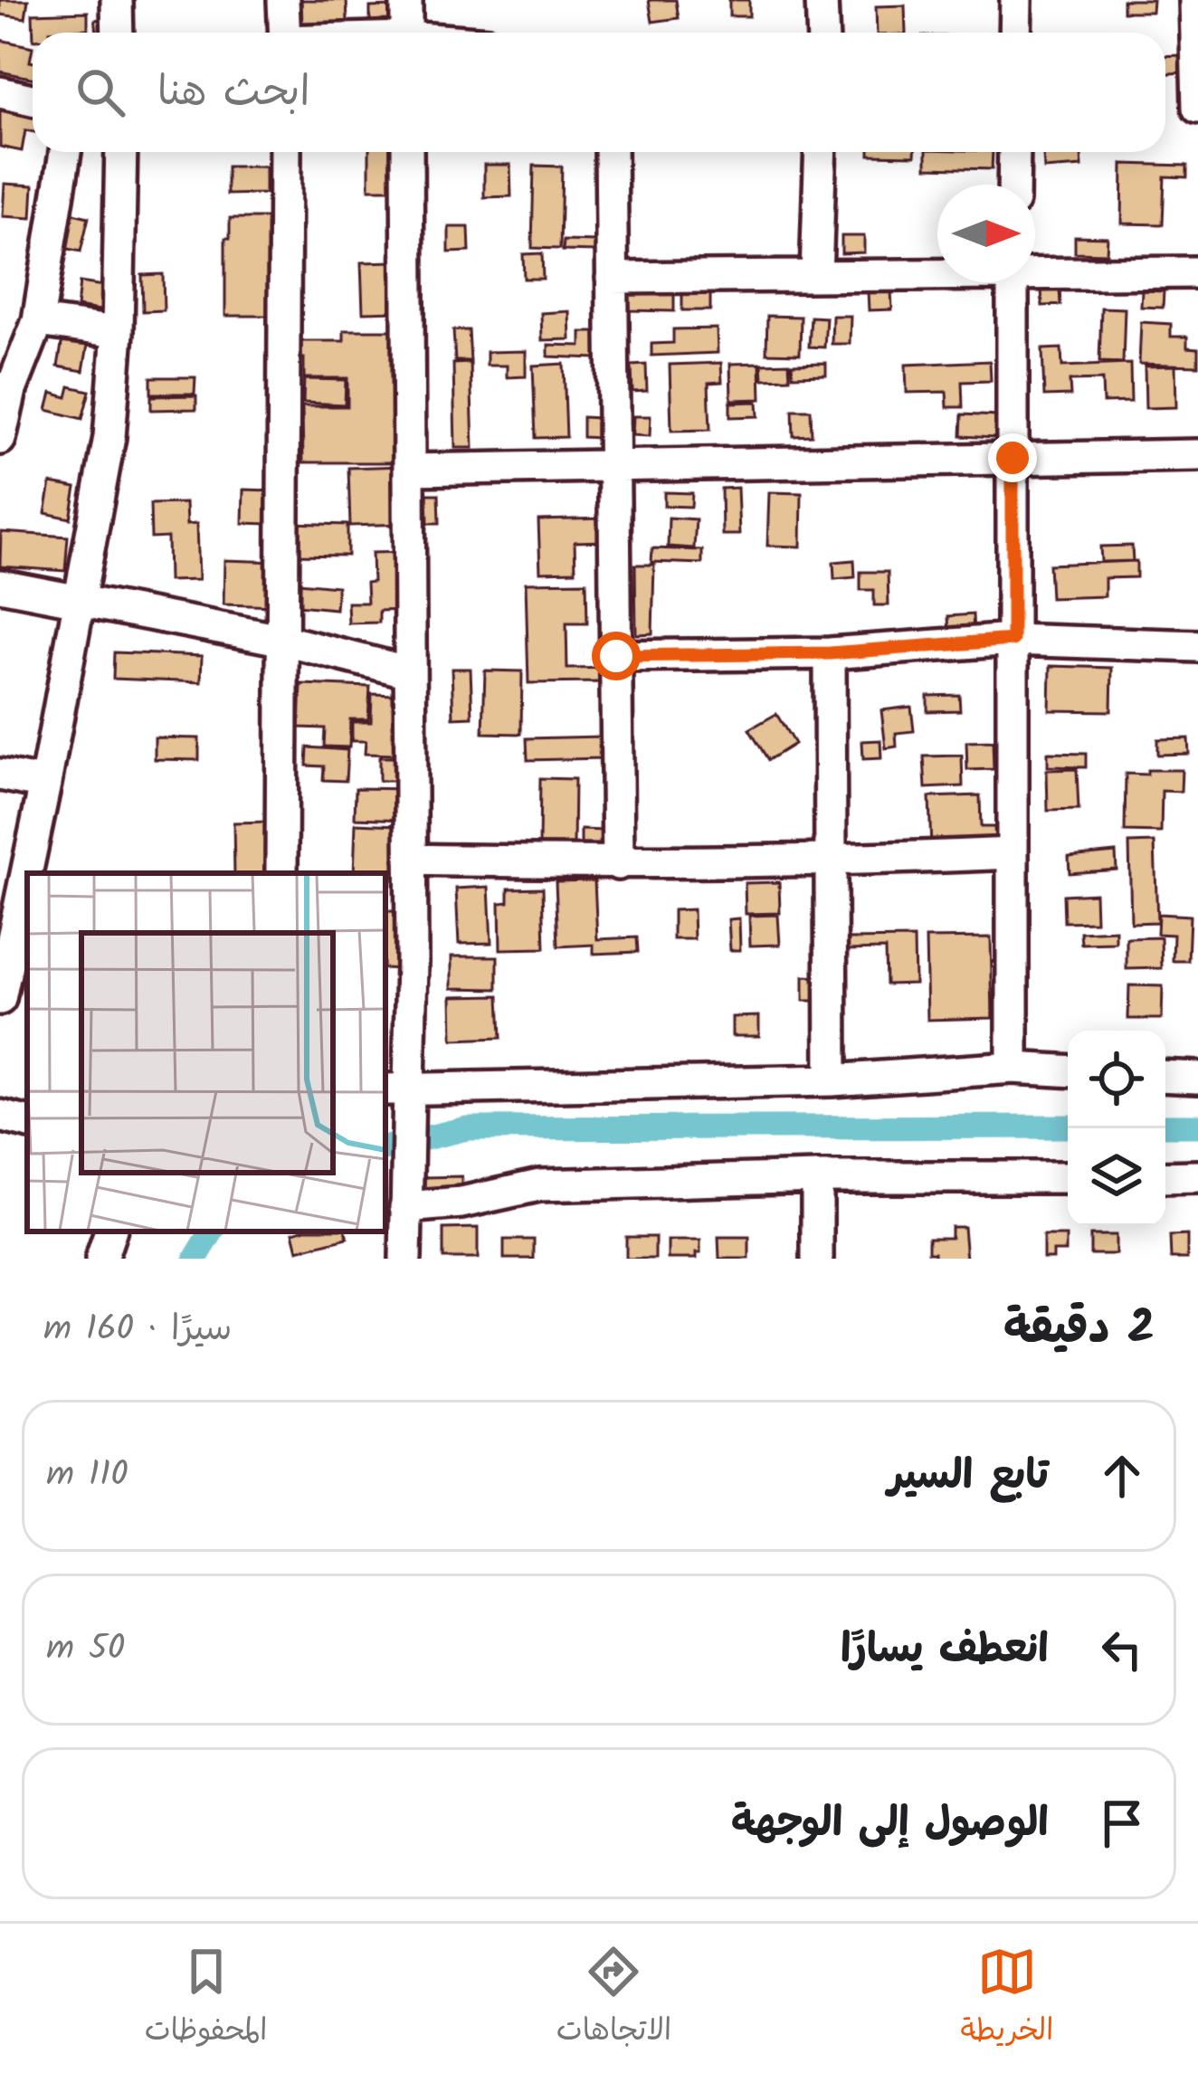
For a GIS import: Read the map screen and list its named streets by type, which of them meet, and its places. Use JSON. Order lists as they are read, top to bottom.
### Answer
{
  "north": "right",
  "page": {
    "search": "ابحث هنا",
    "heading": ["2 دقيقة", "سيرًا · 160 m"],
    "list": [
      ["تابع السير", "110 m"],
      ["انعطف يسارًا", "50 m"],
      "الوصول إلى الوجهة"
    ],
    "nav": ["الخريطة", "الاتجاهات", "المحفوظات"]
  }
}
